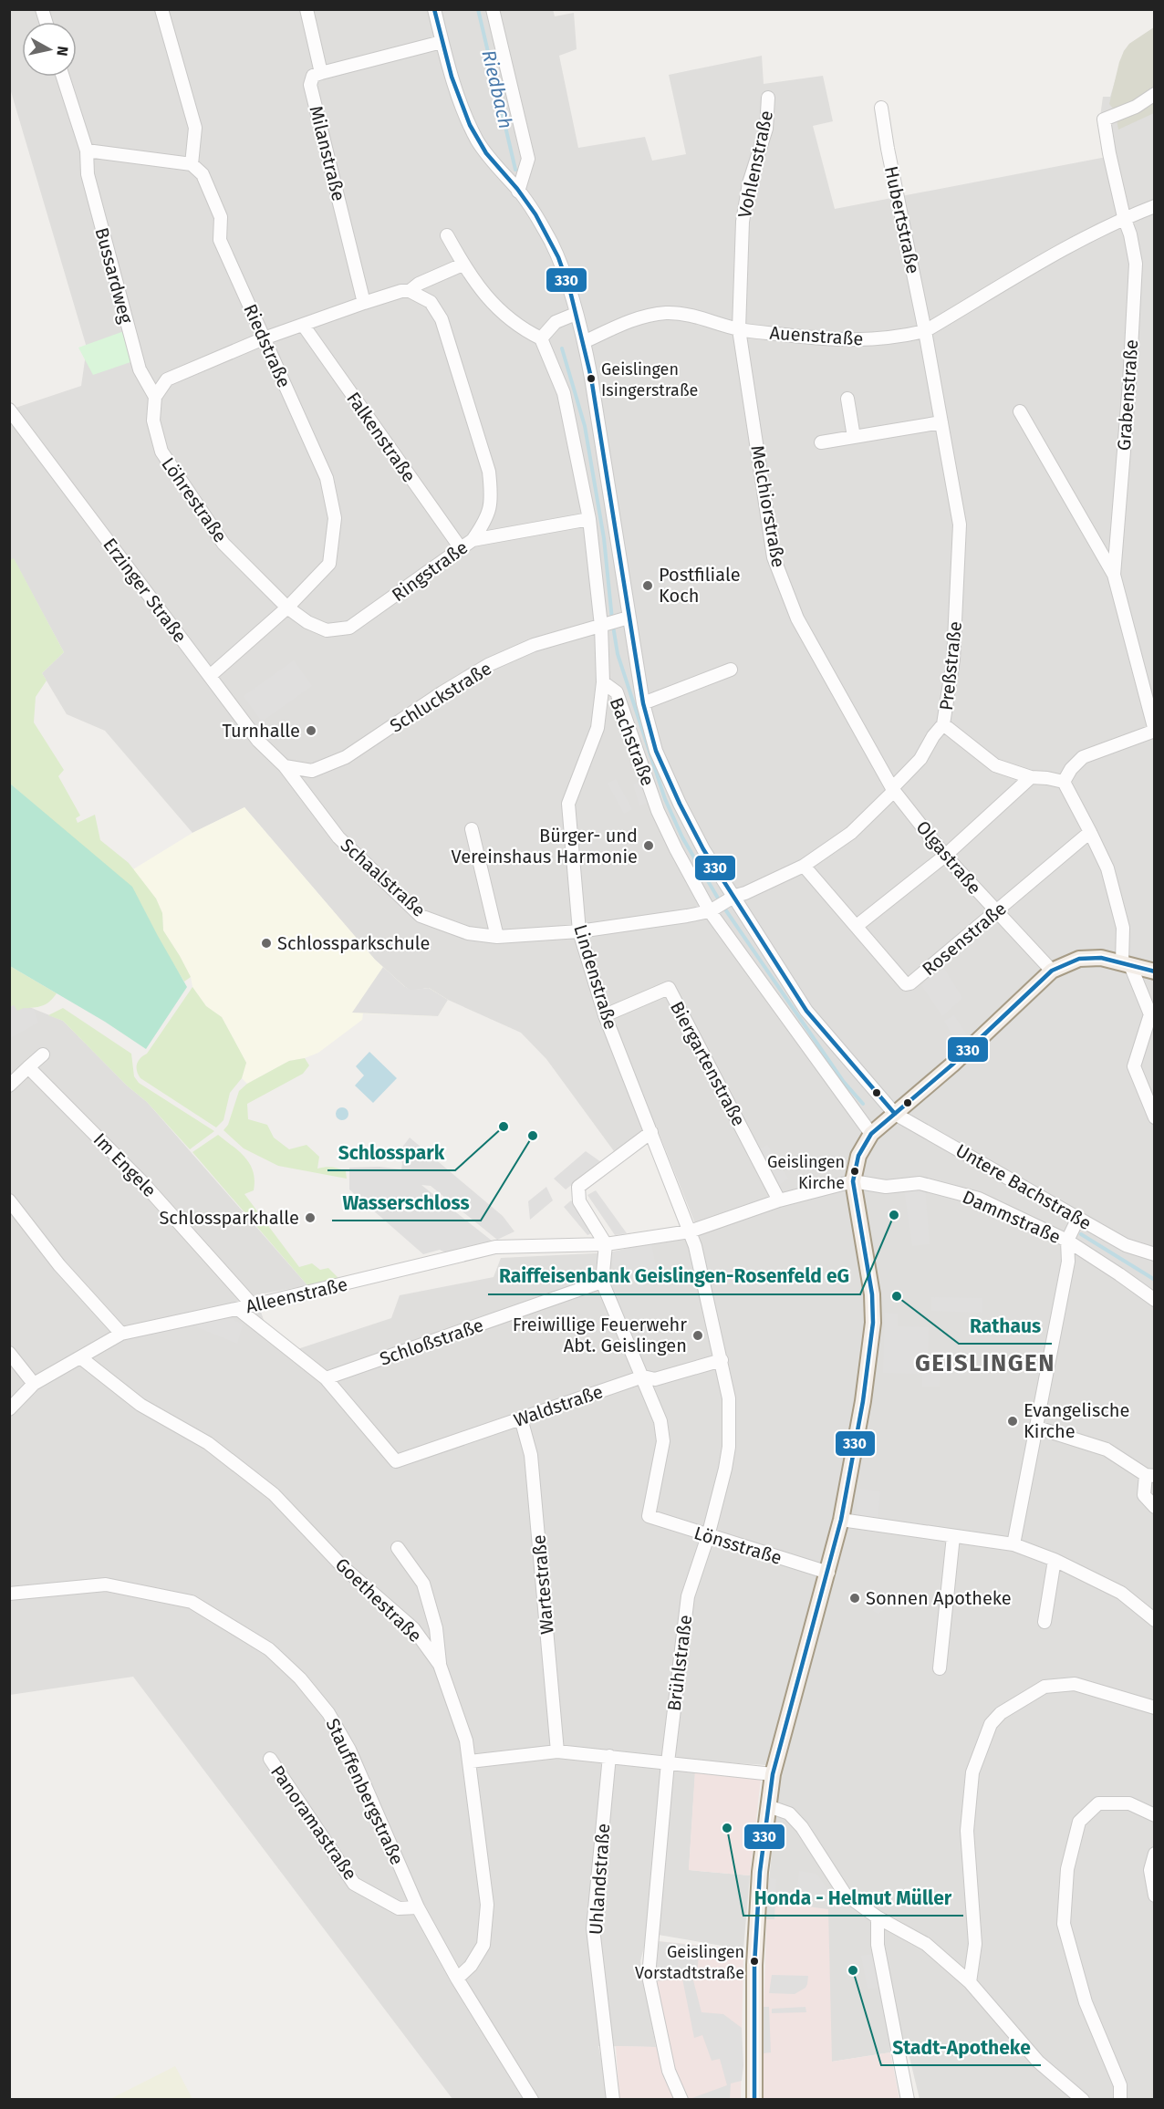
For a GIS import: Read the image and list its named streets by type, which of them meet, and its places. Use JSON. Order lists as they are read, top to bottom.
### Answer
{
  "streets": {
    "street": [
      "Milanstraße",
      "Vohlenstraße",
      "Hubertstraße",
      "Bussardweg",
      "Auenstraße",
      "Riedstraße",
      "Grabenstraße",
      "Falkenstraße",
      "Löhrestraße",
      "Melchiorstraße",
      "Ringstraße",
      "Erzinger Straße",
      "Preßstraße",
      "Schluckstraße",
      "Bachstraße",
      "Olgastraße",
      "Schaalstraße",
      "Rosenstraße",
      "Lindenstraße",
      "Biergartenstraße",
      "Im Engele",
      "Untere Bachstraße",
      "Dammstraße",
      "Alleenstraße",
      "Schloßstraße",
      "Waldstraße",
      "Lönsstraße",
      "Wartestraße",
      "Goethestraße",
      "Brühlstraße",
      "Stauffenbergstraße",
      "Panoramastraße",
      "Uhlandstraße"
    ]
  },
  "crossings": [
    ["Vohlenstraße", "Auenstraße"],
    ["Vohlenstraße", "Melchiorstraße"],
    ["Hubertstraße", "Auenstraße"],
    ["Hubertstraße", "Preßstraße"],
    ["Bussardweg", "Löhrestraße"],
    ["Auenstraße", "Grabenstraße"],
    ["Auenstraße", "Melchiorstraße"],
    ["Auenstraße", "Preßstraße"],
    ["Auenstraße", "Bachstraße"],
    ["Riedstraße", "Löhrestraße"],
    ["Riedstraße", "Ringstraße"],
    ["Riedstraße", "Erzinger Straße"],
    ["Falkenstraße", "Ringstraße"],
    ["Löhrestraße", "Ringstraße"],
    ["Melchiorstraße", "Preßstraße"],
    ["Melchiorstraße", "Olgastraße"],
    ["Erzinger Straße", "Schluckstraße"],
    ["Erzinger Straße", "Schaalstraße"],
    ["Preßstraße", "Bachstraße"],
    ["Preßstraße", "Olgastraße"],
    ["Preßstraße", "Schaalstraße"],
    ["Preßstraße", "Rosenstraße"],
    ["Schluckstraße", "Bachstraße"],
    ["Schluckstraße", "Schaalstraße"],
    ["Bachstraße", "Schaalstraße"],
    ["Bachstraße", "Lindenstraße"],
    ["Bachstraße", "Untere Bachstraße"],
    ["Olgastraße", "Rosenstraße"],
    ["Schaalstraße", "Lindenstraße"],
    ["Lindenstraße", "Biergartenstraße"],
    ["Lindenstraße", "Brühlstraße"],
    ["Im Engele", "Alleenstraße"],
    ["Alleenstraße", "Goethestraße"],
    ["Schloßstraße", "Waldstraße"],
    ["Waldstraße", "Lönsstraße"],
    ["Waldstraße", "Wartestraße"],
    ["Waldstraße", "Brühlstraße"],
    ["Lönsstraße", "Brühlstraße"],
    ["Goethestraße", "Stauffenbergstraße"],
    ["Stauffenbergstraße", "Panoramastraße"]
  ],
  "districts": ["GEISLINGEN"],
  "water": ["Riedbach"],
  "places": [
    "Geislingen Isingerstraße",
    "Postfiliale Koch",
    "Turnhalle",
    "Bürger- und Vereinshaus Harmonie",
    "Schlossparkschule",
    "Schlosspark",
    "Wasserschloss",
    "Geislingen Kirche",
    "Raiffeisenbank Geislingen-Rosenfeld eG",
    "Schlossparkhalle",
    "Rathaus",
    "Freiwillige Feuerwehr Abt. Geislingen",
    "Evangelische Kirche",
    "Sonnen Apotheke",
    "Honda - Helmut Müller",
    "Geislingen Vorstadtstraße",
    "Stadt-Apotheke"
  ],
  "lines": ["transit line 330"],
  "north": "right"
}
